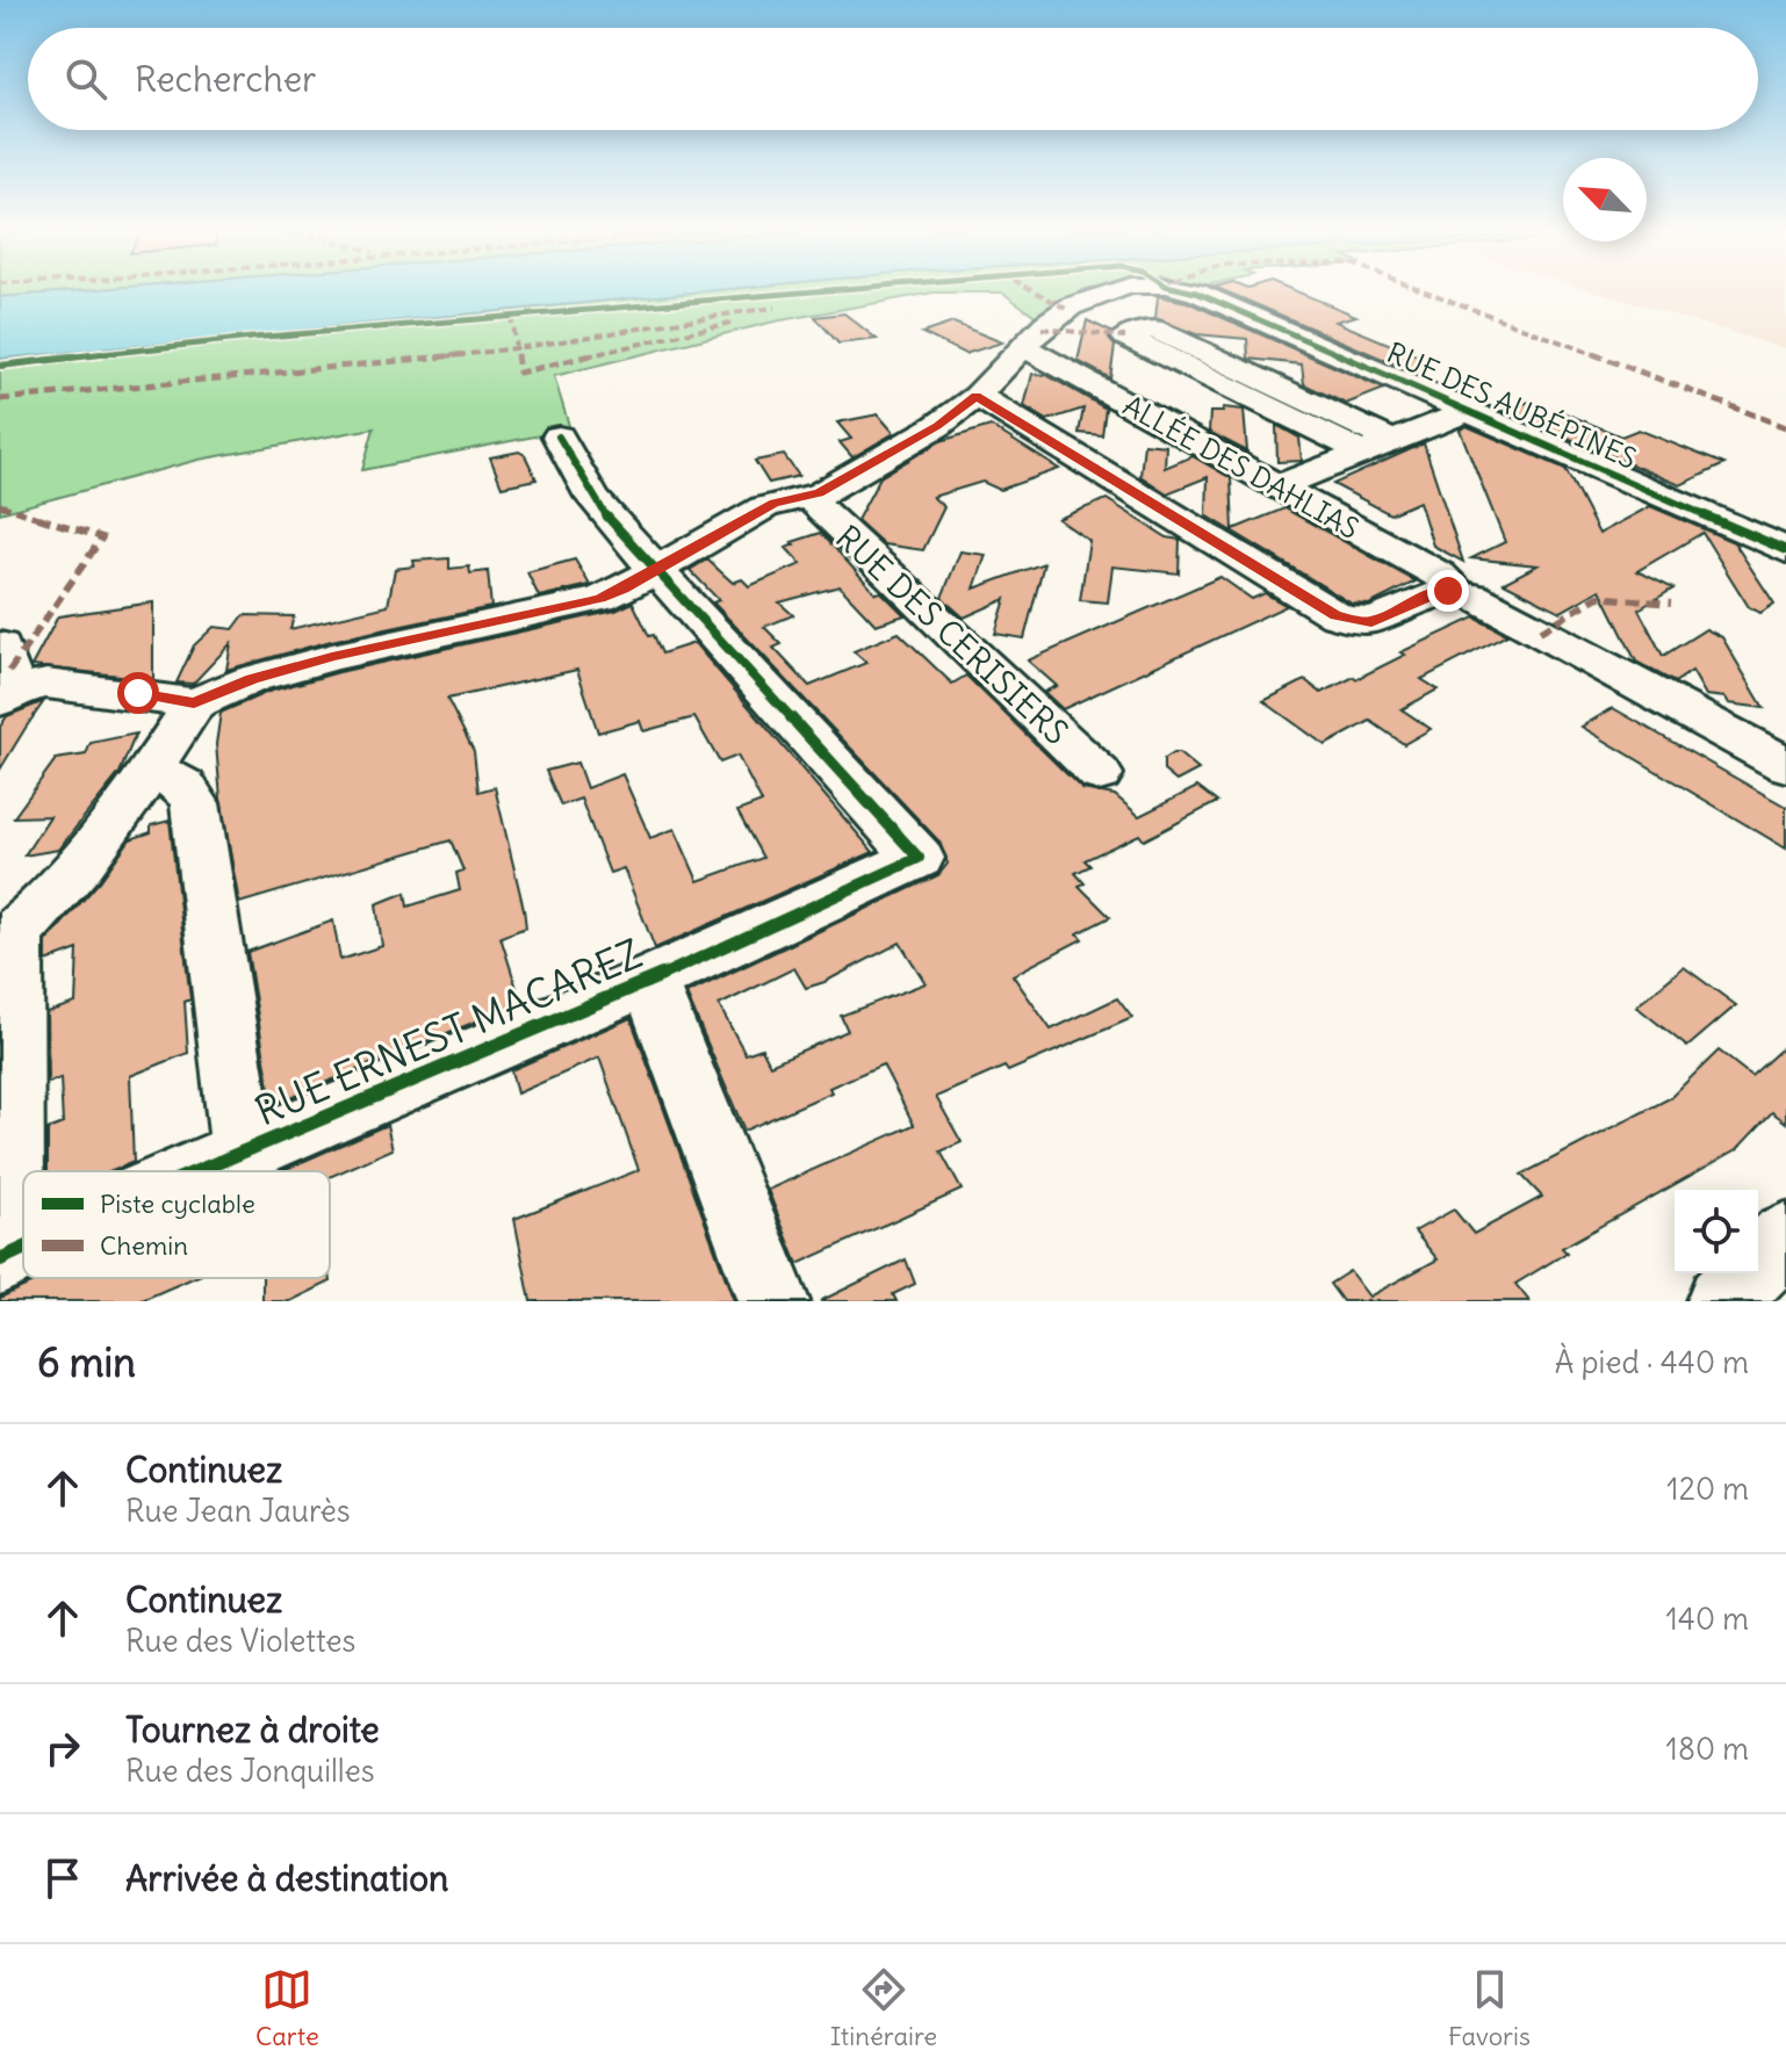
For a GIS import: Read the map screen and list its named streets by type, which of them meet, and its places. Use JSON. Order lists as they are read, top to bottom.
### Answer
{
  "streets": {
    "street": [
      "RUE DES AUBÉPINES",
      "ALLÉE DES DAHLIAS",
      "RUE DES CERISIERS",
      "RUE ERNEST MACAREZ"
    ]
  },
  "crossings": [
    ["RUE DES AUBÉPINES", "ALLÉE DES DAHLIAS"],
    ["RUE DES AUBÉPINES", "RUE DES CERISIERS"],
    ["RUE DES AUBÉPINES", "RUE ERNEST MACAREZ"]
  ],
  "legend": ["Piste cyclable", "Chemin"],
  "north": "top left",
  "page": {
    "search": "Rechercher",
    "heading": ["6 min", "À pied · 440 m"],
    "list": [
      ["Continuez", "Rue Jean Jaurès", "120 m"],
      ["Continuez", "Rue des Violettes", "140 m"],
      ["Tournez à droite", "Rue des Jonquilles", "180 m"],
      "Arrivée à destination"
    ],
    "nav": ["Carte", "Itinéraire", "Favoris"]
  }
}
